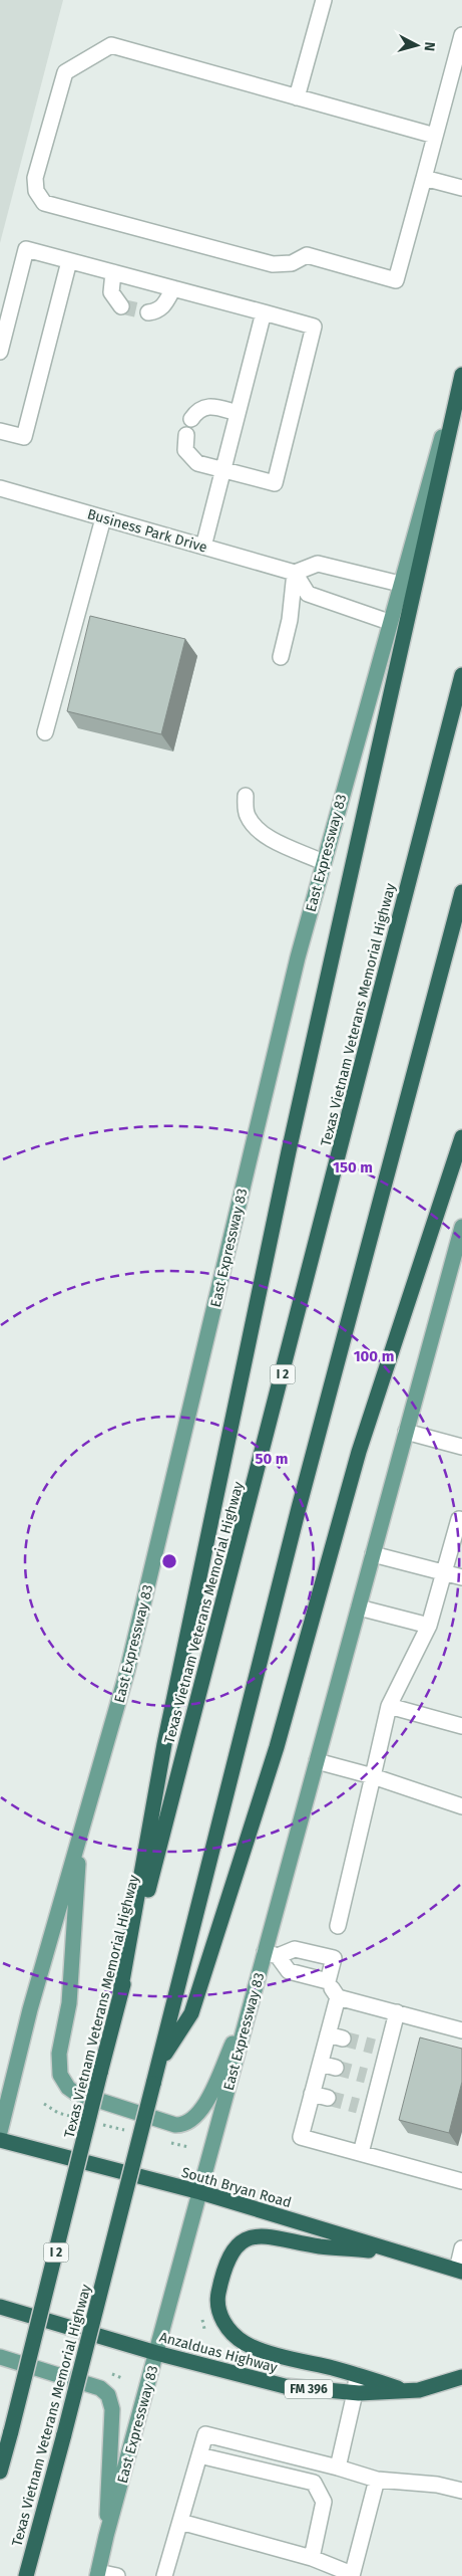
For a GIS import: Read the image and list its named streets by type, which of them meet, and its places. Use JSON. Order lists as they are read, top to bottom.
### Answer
{
  "streets": {
    "highway": [
      "Texas Vietnam Veterans Memorial Highway",
      "I 2",
      "South Bryan Road",
      "Anzalduas Highway",
      "FM 396"
    ],
    "main road": ["East Expressway 83"],
    "street": ["Business Park Drive"]
  },
  "crossings": [
    ["East Expressway 83", "South Bryan Road"],
    ["East Expressway 83", "Anzalduas Highway"]
  ],
  "north": "right",
  "rings": ["150 m", "100 m", "50 m"]
}
